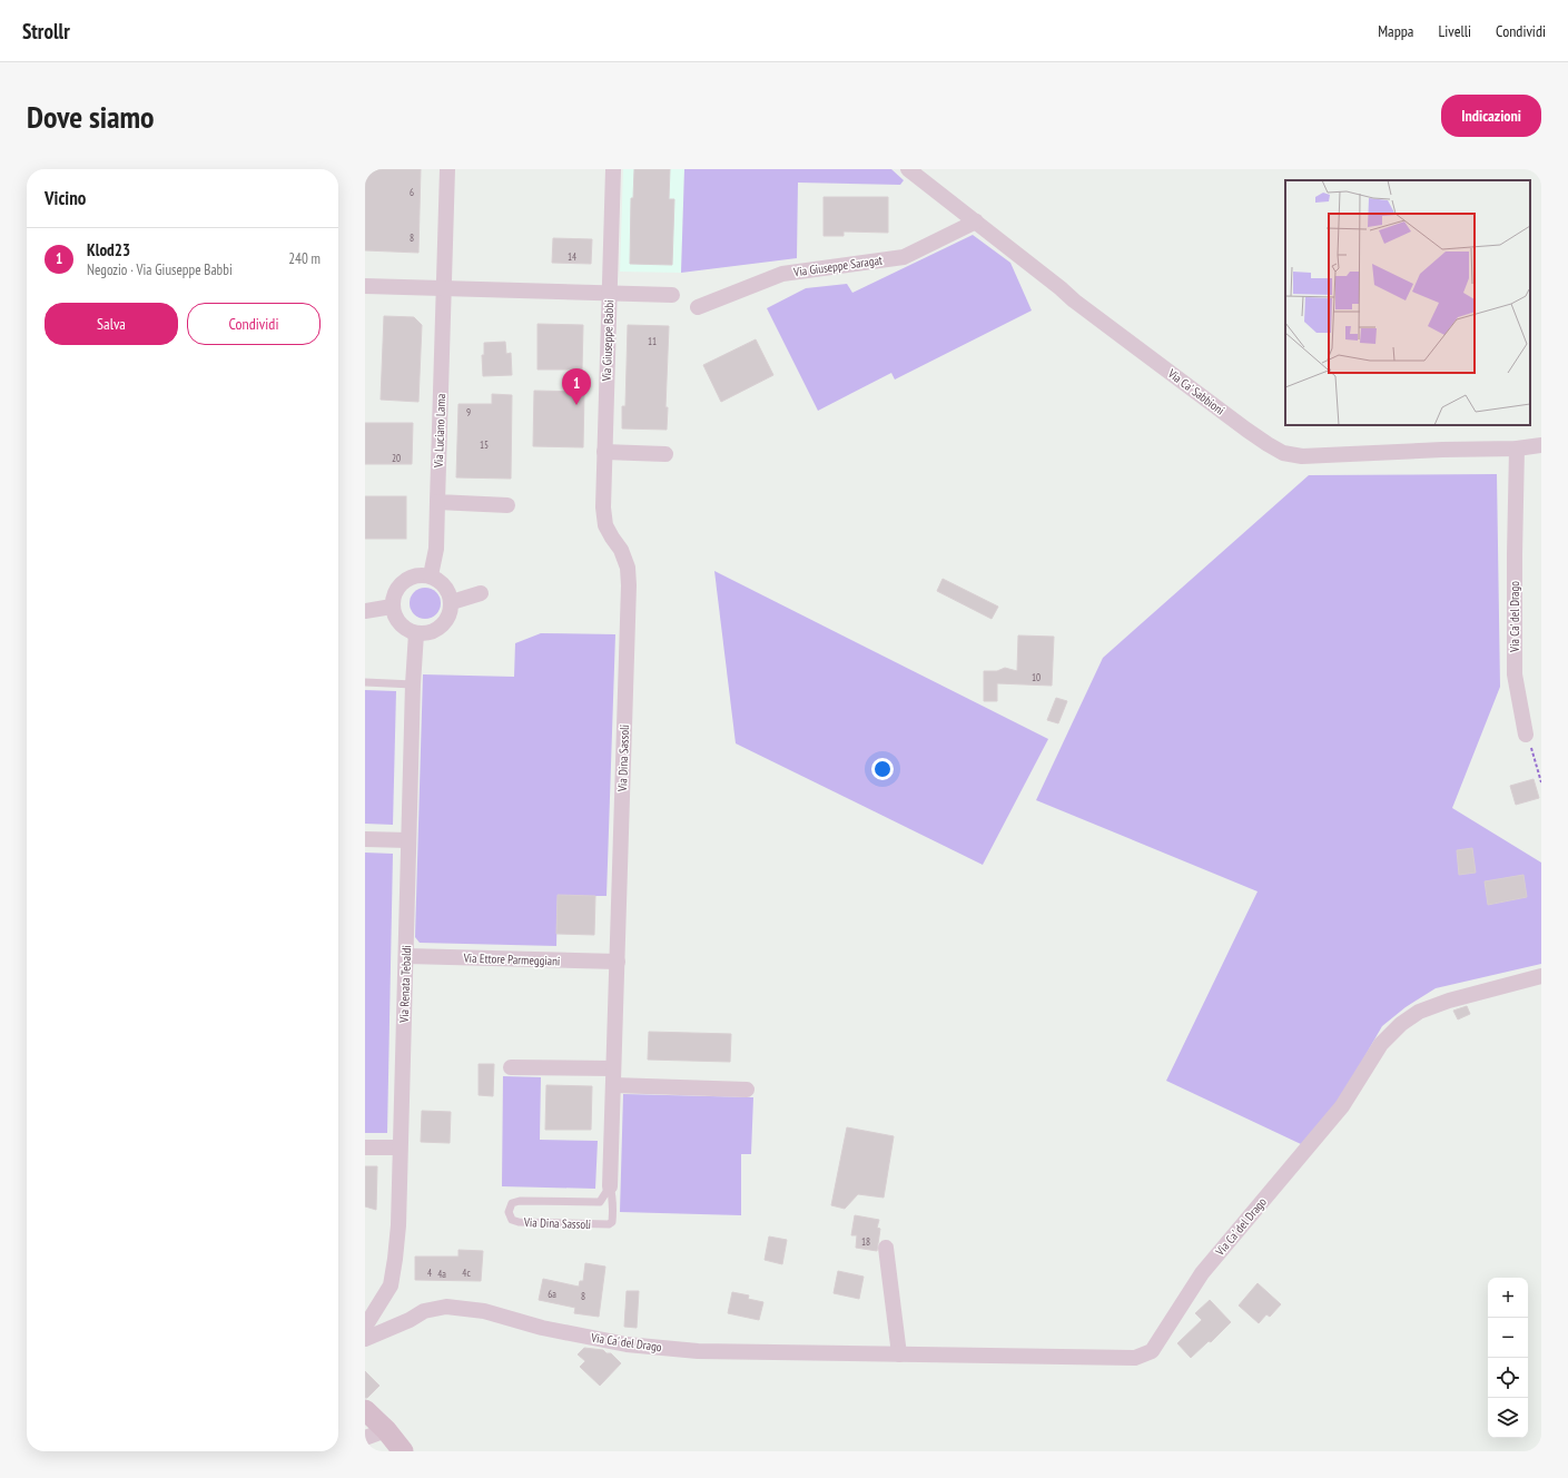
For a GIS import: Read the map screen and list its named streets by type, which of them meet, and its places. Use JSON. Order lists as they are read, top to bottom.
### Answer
{
  "streets": {
    "street": [
      "Via Giuseppe Saragat",
      "Via Giuseppe Babbi",
      "Via Ca' Sabbioni",
      "Via Luciano Lama",
      "Via Ca' del Drago",
      "Via Dina Sassoli",
      "Via Ettore Parmeggiani",
      "Via Renata Tebaldi"
    ]
  },
  "crossings": [
    ["Via Giuseppe Saragat", "Via Ca' Sabbioni"],
    ["Via Giuseppe Babbi", "Via Dina Sassoli"],
    ["Via Ca' Sabbioni", "Via Ca' del Drago"],
    ["Via Luciano Lama", "Via Renata Tebaldi"],
    ["Via Dina Sassoli", "Via Ettore Parmeggiani"],
    ["Via Ettore Parmeggiani", "Via Renata Tebaldi"]
  ],
  "house_numbers": [
    "6",
    "8",
    "14",
    "11",
    "9",
    "15",
    "20",
    "10",
    "18",
    "4",
    "4c",
    "4a",
    "6a",
    "8"
  ],
  "page": {
    "header": "Strollr",
    "nav": ["Mappa", "Livelli", "Condividi"],
    "buttons": [
      "Indicazioni",
      ["Salva", "Condividi"]
    ],
    "title": "Dove siamo",
    "heading": "Vicino",
    "list": [
      {
        "mark": "1",
        "name": "Klod23",
        "note": "Negozio · Via Giuseppe Babbi",
        "value": "240 m"
      }
    ],
    "pins": "1",
    "map_buttons": ["+", "−"]
  }
}
